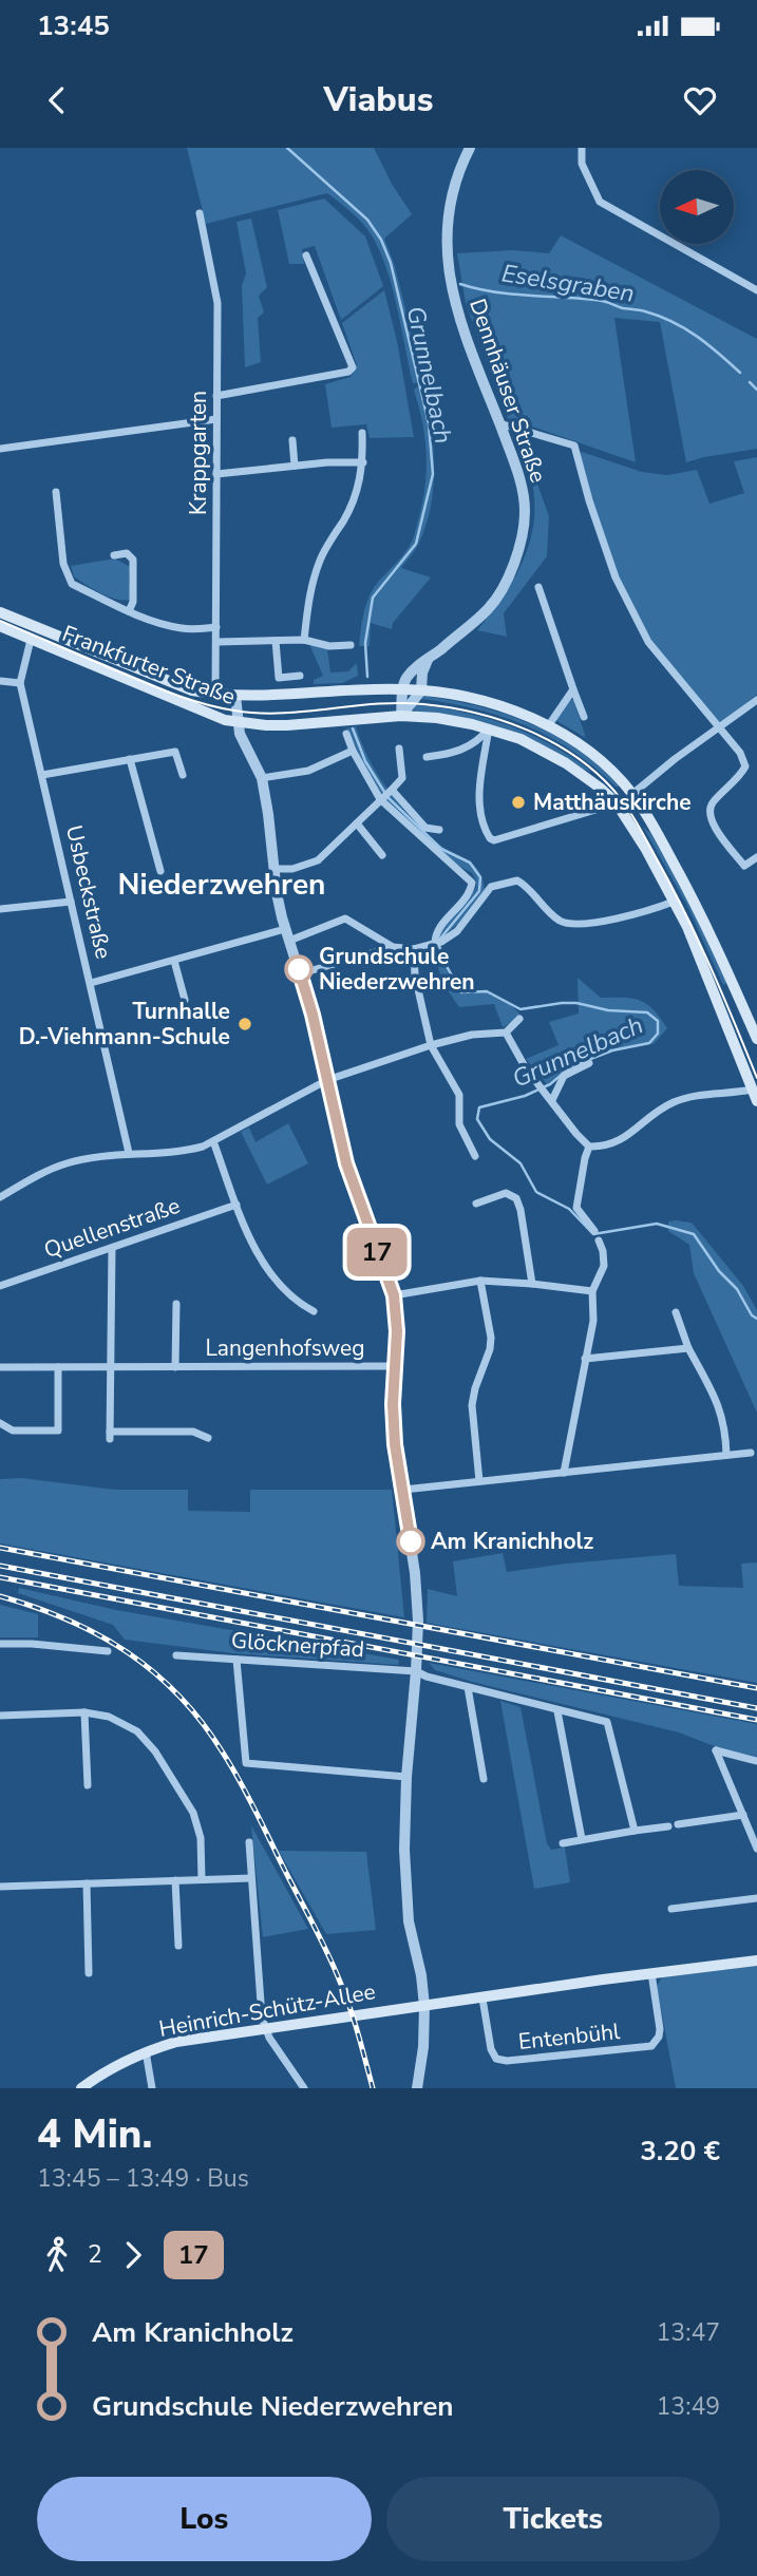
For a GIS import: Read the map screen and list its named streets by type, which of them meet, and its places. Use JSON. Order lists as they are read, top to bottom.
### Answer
{
  "streets": {
    "main road": ["Frankfurter Straße", "Heinrich-Schütz-Allee"],
    "street": [
      "Dennhäuser Straße",
      "Krappgarten",
      "Usbeckstraße",
      "Quellenstraße",
      "Langenhofsweg",
      "Glöcknerpfad",
      "Entenbühl"
    ]
  },
  "crossings": [
    ["Dennhäuser Straße", "Frankfurter Straße"],
    ["Krappgarten", "Frankfurter Straße"],
    ["Frankfurter Straße", "Usbeckstraße"],
    ["Heinrich-Schütz-Allee", "Entenbühl"]
  ],
  "districts": ["Niederzwehren"],
  "water": ["Eselsgraben", "Grunnelbach"],
  "places": [
    "Matthäuskirche",
    "Grundschule Niederzwehren",
    "Turnhalle D.-Viehmann-Schule",
    "Am Kranichholz"
  ],
  "lines": ["bus line 17"],
  "north": "left",
  "page": {
    "status": "13:45",
    "header": "Viabus",
    "on_map": "17",
    "heading": ["4 Min.", "13:45 – 13:49 · Bus", "3.20 €"],
    "legs": ["2", "17"],
    "list": [
      {
        "name": "Am Kranichholz",
        "value": "13:47"
      },
      {
        "name": "Grundschule Niederzwehren",
        "value": "13:49"
      }
    ],
    "buttons": ["Los", "Tickets"]
  }
}
